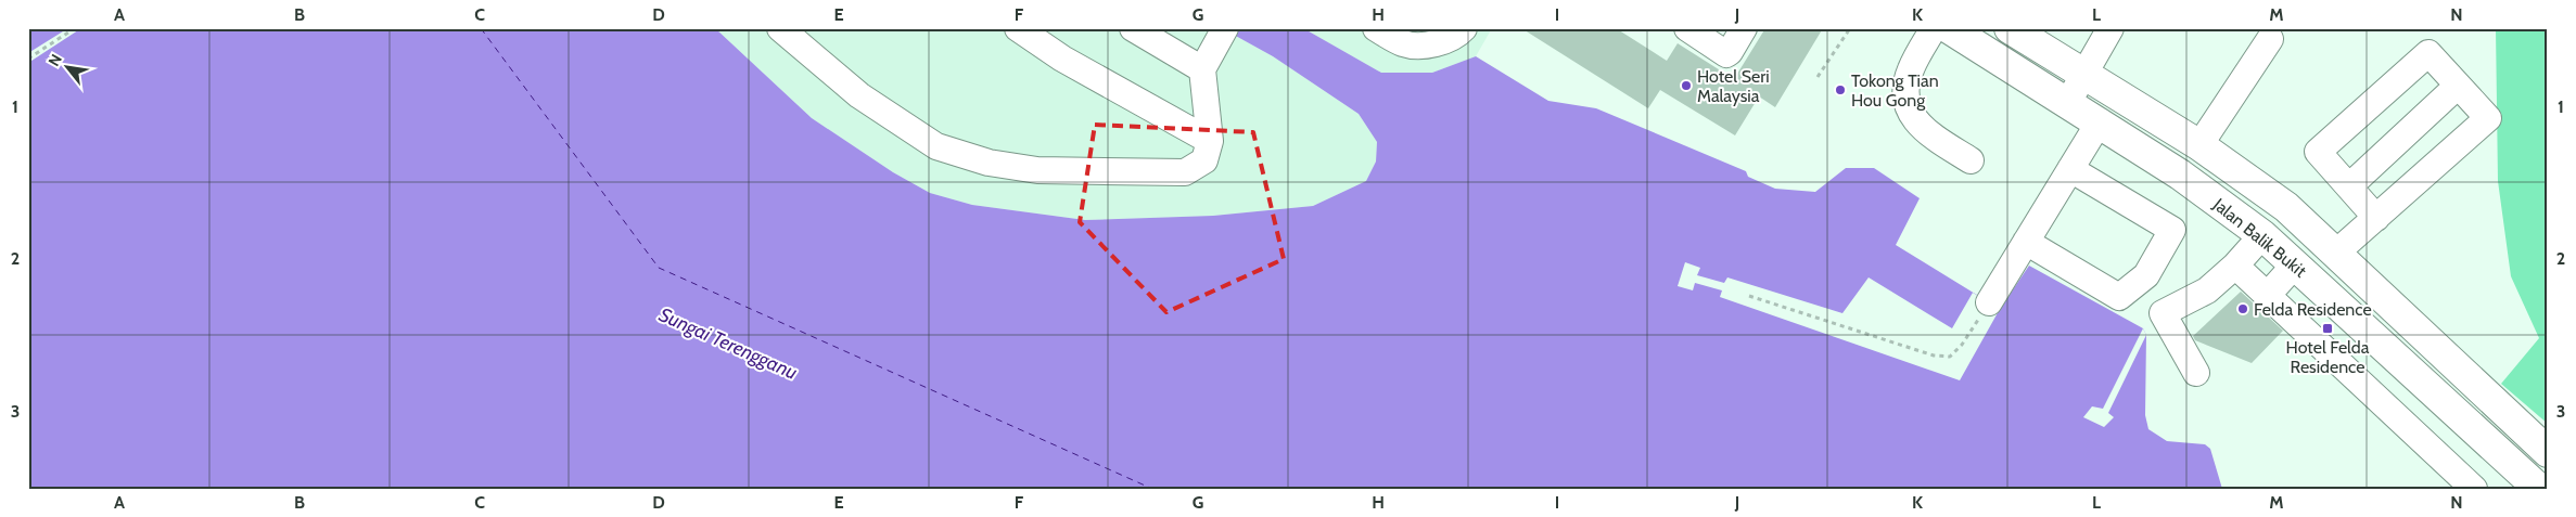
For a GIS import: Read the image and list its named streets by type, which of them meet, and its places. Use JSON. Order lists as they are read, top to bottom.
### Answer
{
  "streets": {
    "main road": ["Jalan Balik Bukit"]
  },
  "water": ["Sungai Terengganu"],
  "places": {
    "other": ["Hotel Seri Malaysia", "Tokong Tian Hou Gong", "Felda Residence"],
    "transit": ["Hotel Felda Residence"]
  },
  "north": "top left",
  "grid": {
    "columns": [
      "A",
      "B",
      "C",
      "D",
      "E",
      "F",
      "G",
      "H",
      "I",
      "J",
      "K",
      "L",
      "M",
      "N"
    ],
    "rows": ["1", "2", "3"]
  }
}
